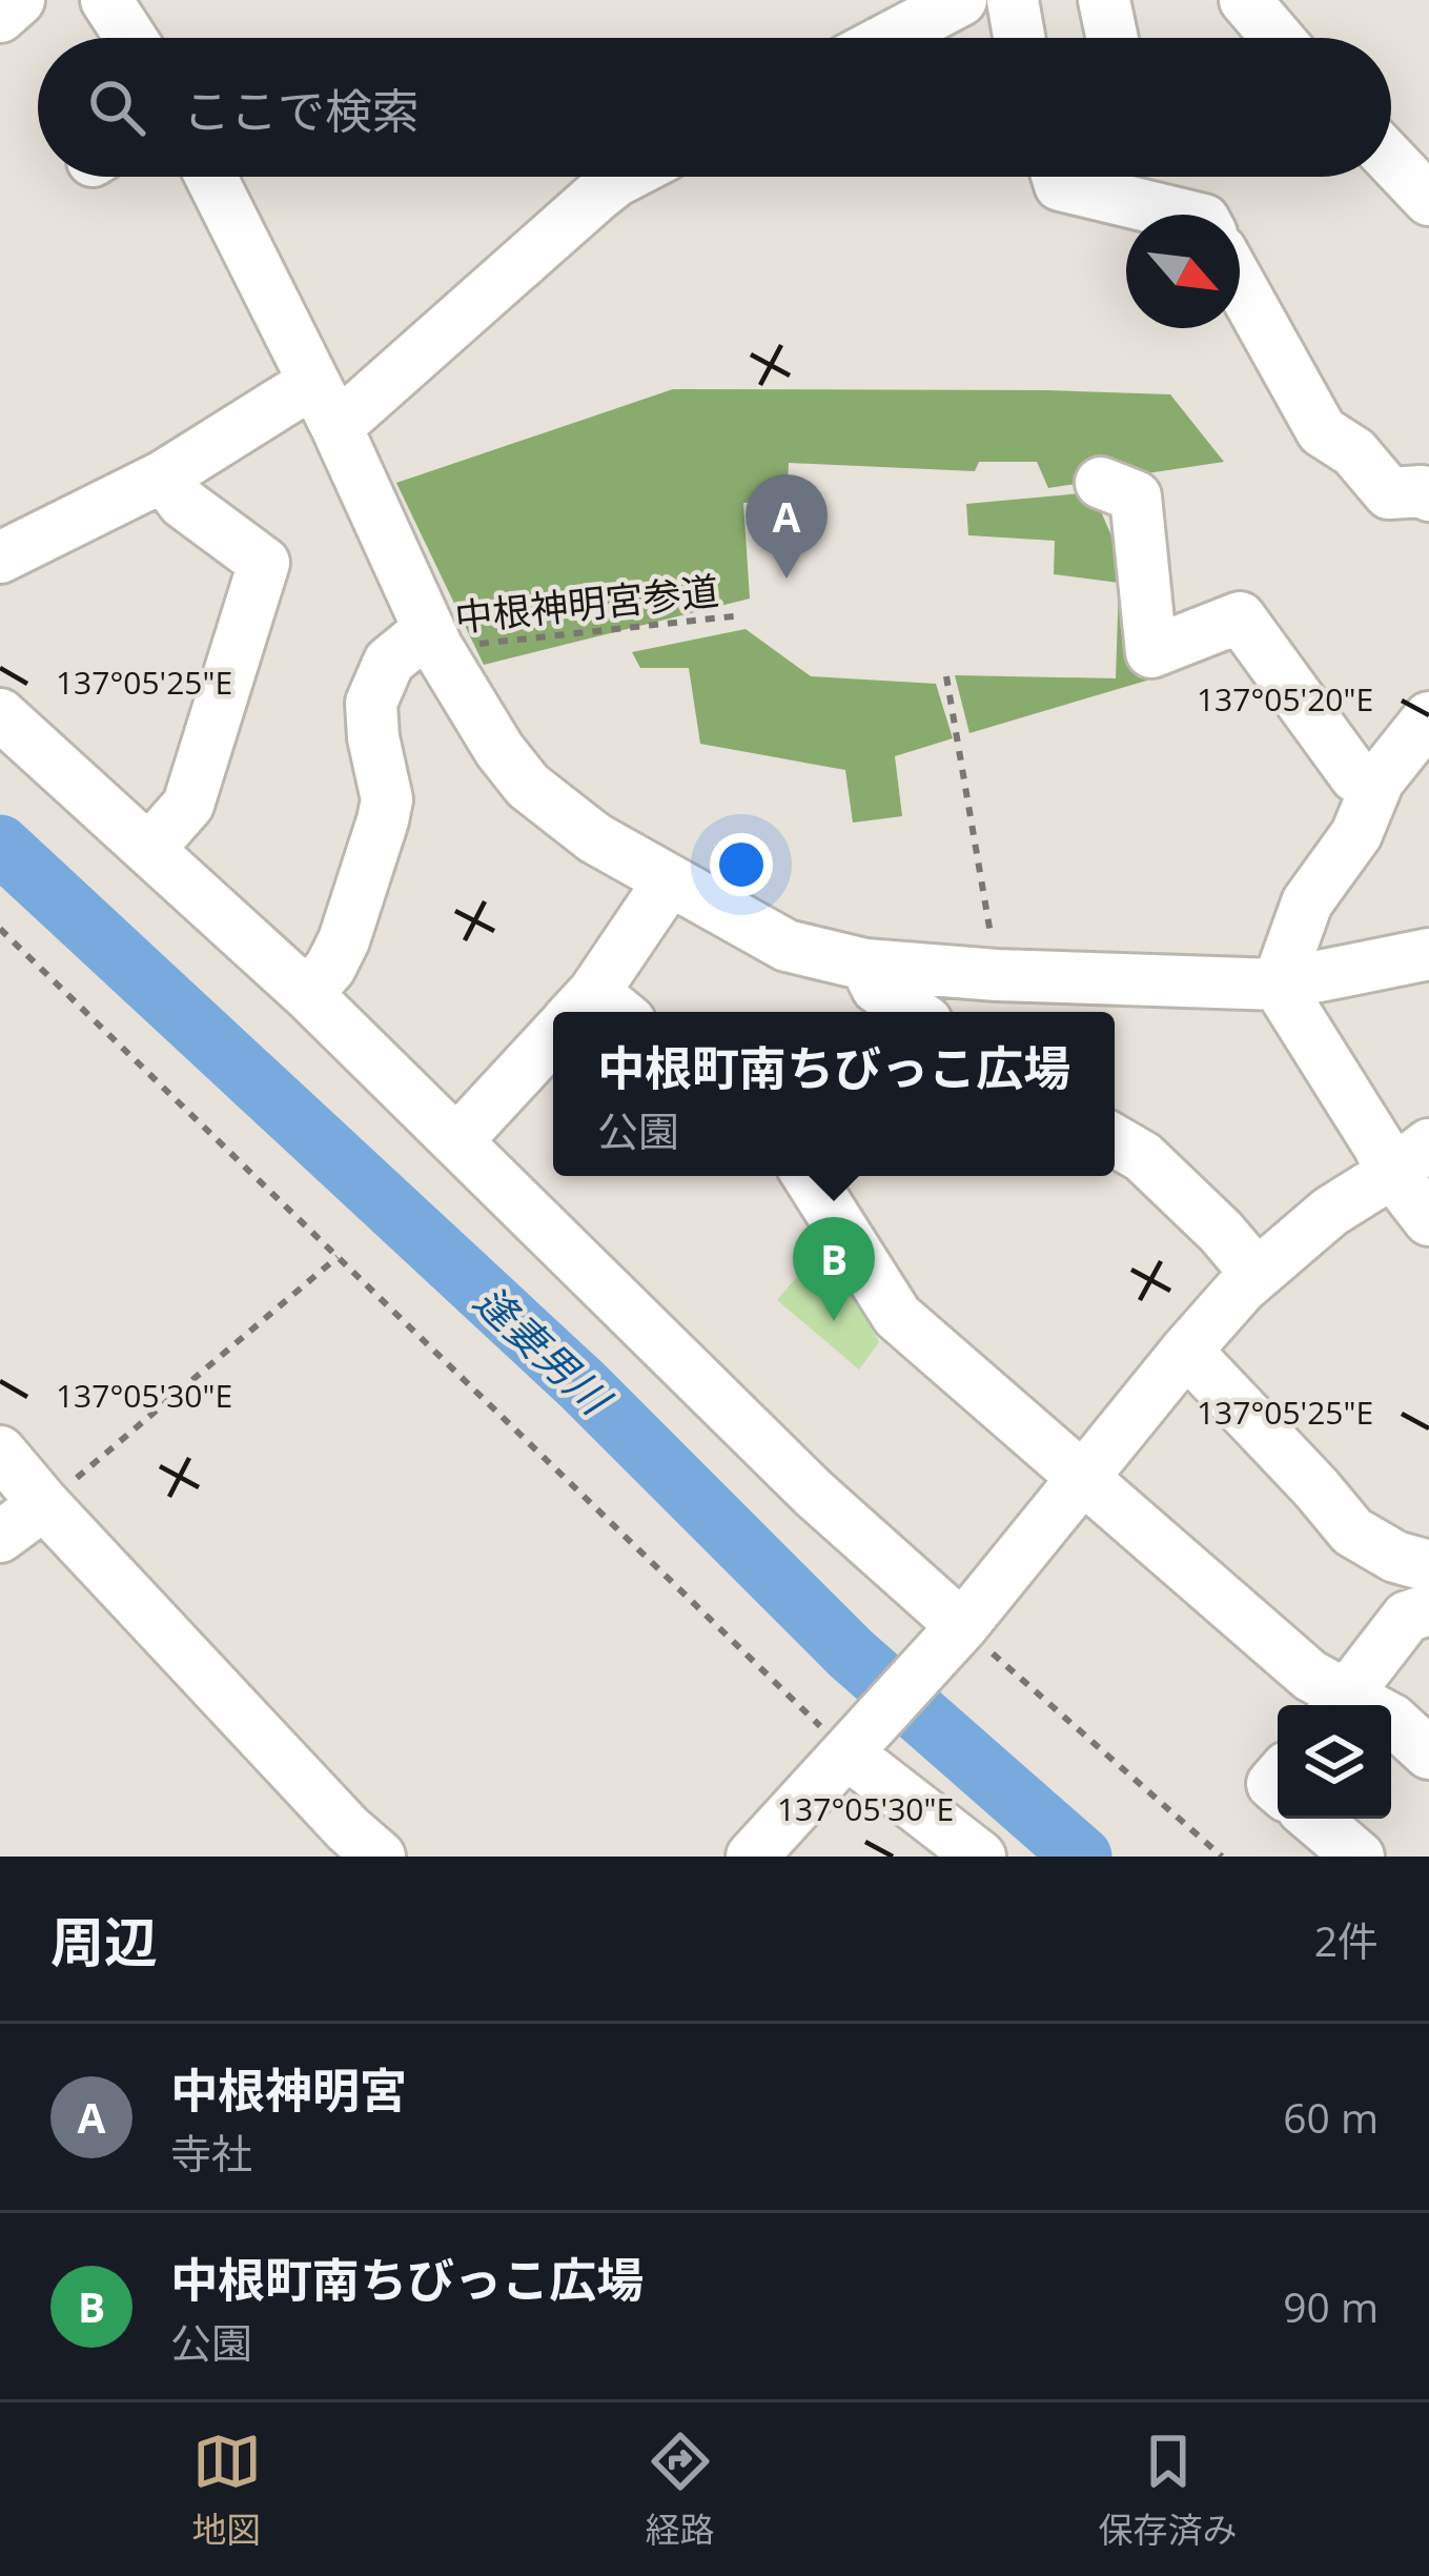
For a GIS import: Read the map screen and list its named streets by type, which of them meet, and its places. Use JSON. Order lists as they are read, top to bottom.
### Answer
{
  "streets": {
    "path": ["中根神明宮参道"]
  },
  "water": ["逢妻男川"],
  "north": "bottom right",
  "page": {
    "search": "ここで検索",
    "pins": ["A", "B"],
    "popup": ["中根町南ちびっこ広場", "公園"],
    "heading": ["周辺", "2件"],
    "list": [
      {
        "mark": "A",
        "name": "中根神明宮",
        "note": "寺社",
        "value": "60 m"
      },
      {
        "mark": "B",
        "name": "中根町南ちびっこ広場",
        "note": "公園",
        "value": "90 m"
      }
    ],
    "nav": ["地図", "経路", "保存済み"]
  },
  "coordinates": ["137°05'25\"E", "137°05'20\"E", "137°05'30\"E"]
}
